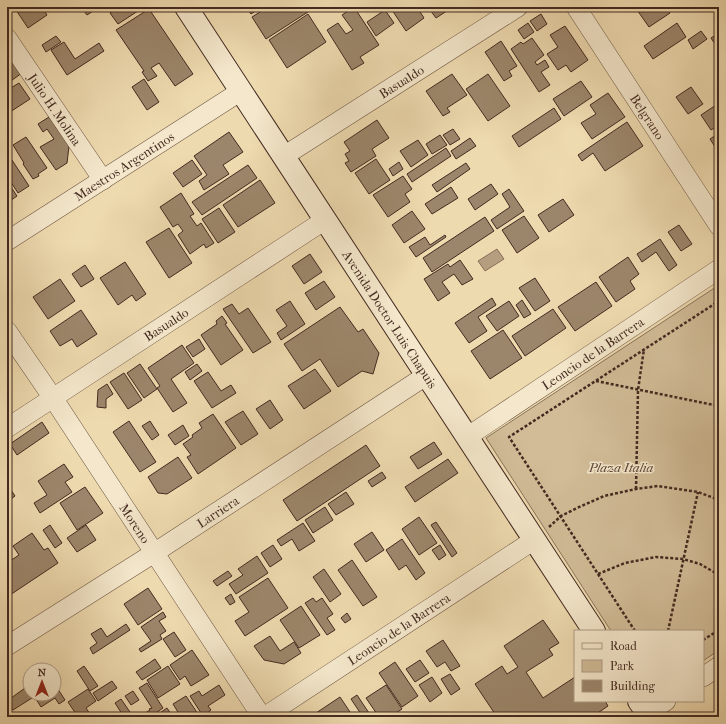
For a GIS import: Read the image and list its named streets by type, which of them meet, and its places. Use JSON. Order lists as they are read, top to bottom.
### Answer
{
  "streets": {
    "main road": ["Avenida Doctor Luis Chapuis"],
    "street": [
      "Basualdo",
      "Julio H. Molina",
      "Belgrano",
      "Maestros Argentinos",
      "Leoncio de la Barrera",
      "Larriera",
      "Moreno"
    ]
  },
  "crossings": [
    ["Basualdo", "Avenida Doctor Luis Chapuis"],
    ["Basualdo", "Moreno"],
    ["Julio H. Molina", "Maestros Argentinos"],
    ["Maestros Argentinos", "Avenida Doctor Luis Chapuis"],
    ["Avenida Doctor Luis Chapuis", "Leoncio de la Barrera"],
    ["Avenida Doctor Luis Chapuis", "Larriera"],
    ["Leoncio de la Barrera", "Moreno"],
    ["Larriera", "Moreno"]
  ],
  "parks": ["Plaza Italia"],
  "legend": ["Road", "Park", "Building"],
  "north": "top"
}
